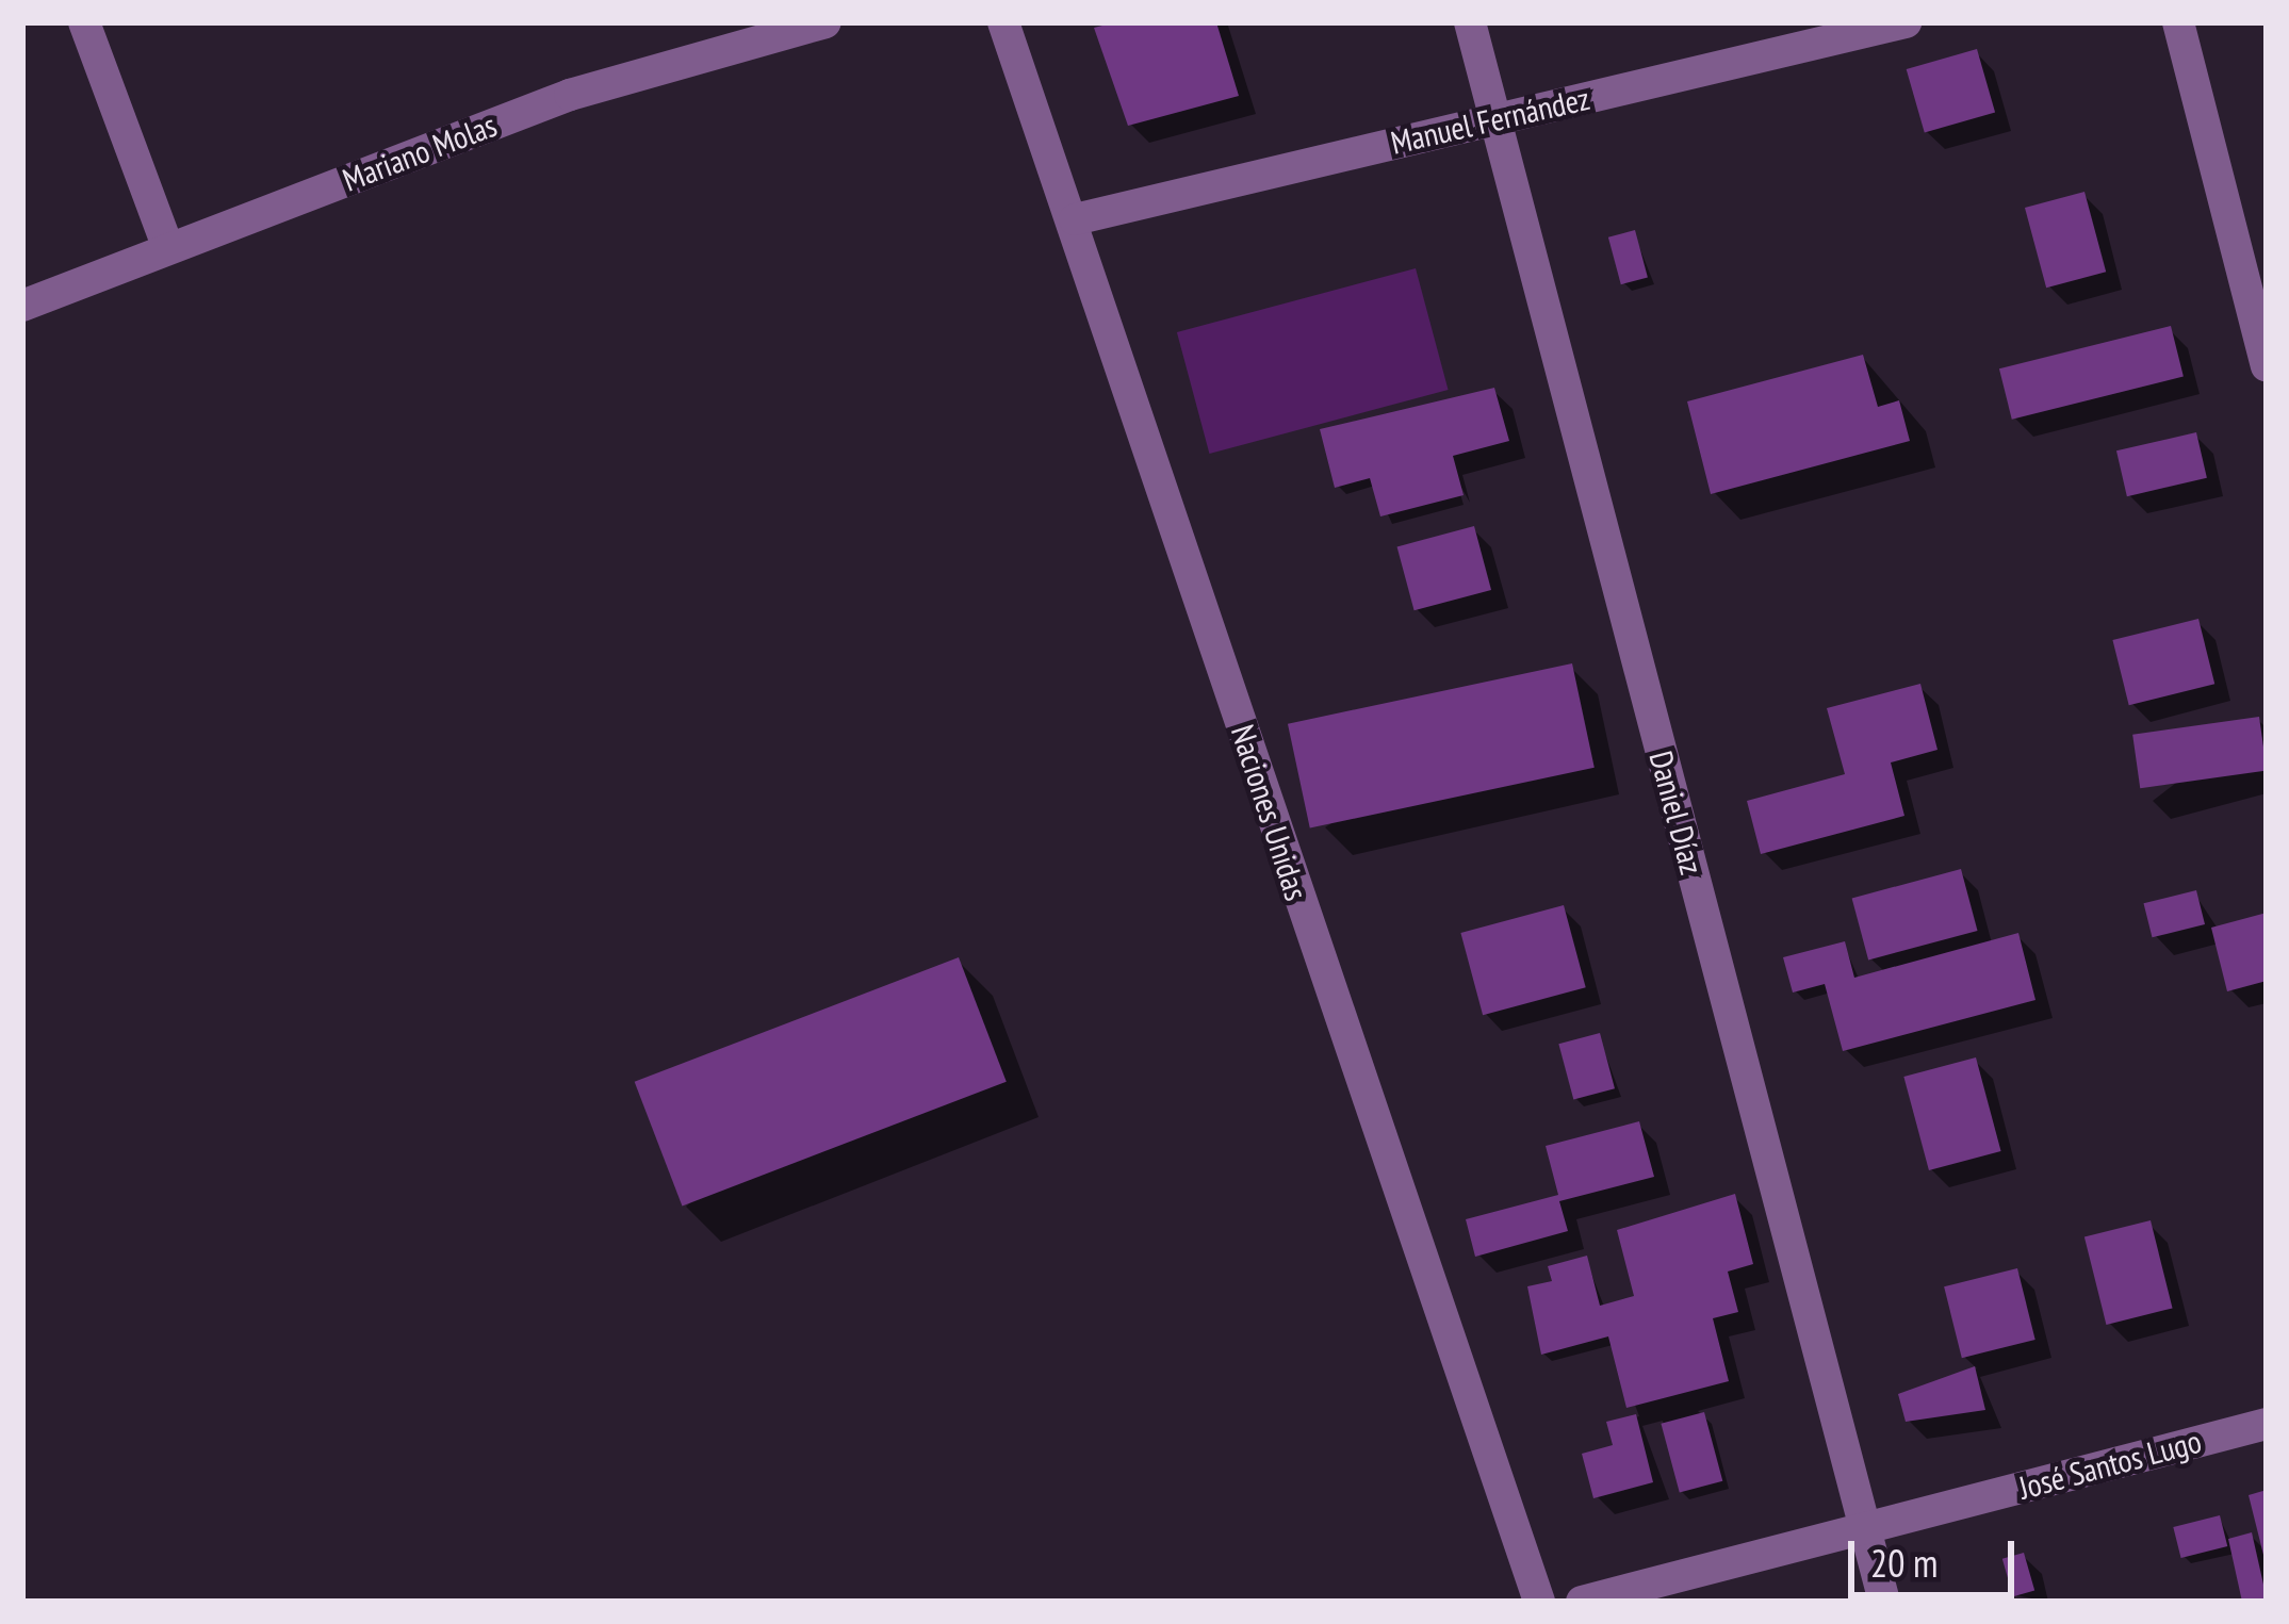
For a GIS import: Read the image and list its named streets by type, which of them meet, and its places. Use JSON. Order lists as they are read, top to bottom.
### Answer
{
  "streets": {
    "street": [
      "Manuel Fernández",
      "Mariano Molas",
      "Naciones Unidas",
      "Daniel Díaz",
      "José Santos Lugo"
    ]
  },
  "crossings": [
    ["Manuel Fernández", "Naciones Unidas"],
    ["Manuel Fernández", "Daniel Díaz"],
    ["Daniel Díaz", "José Santos Lugo"]
  ],
  "scale_bar": "20 m"
}
